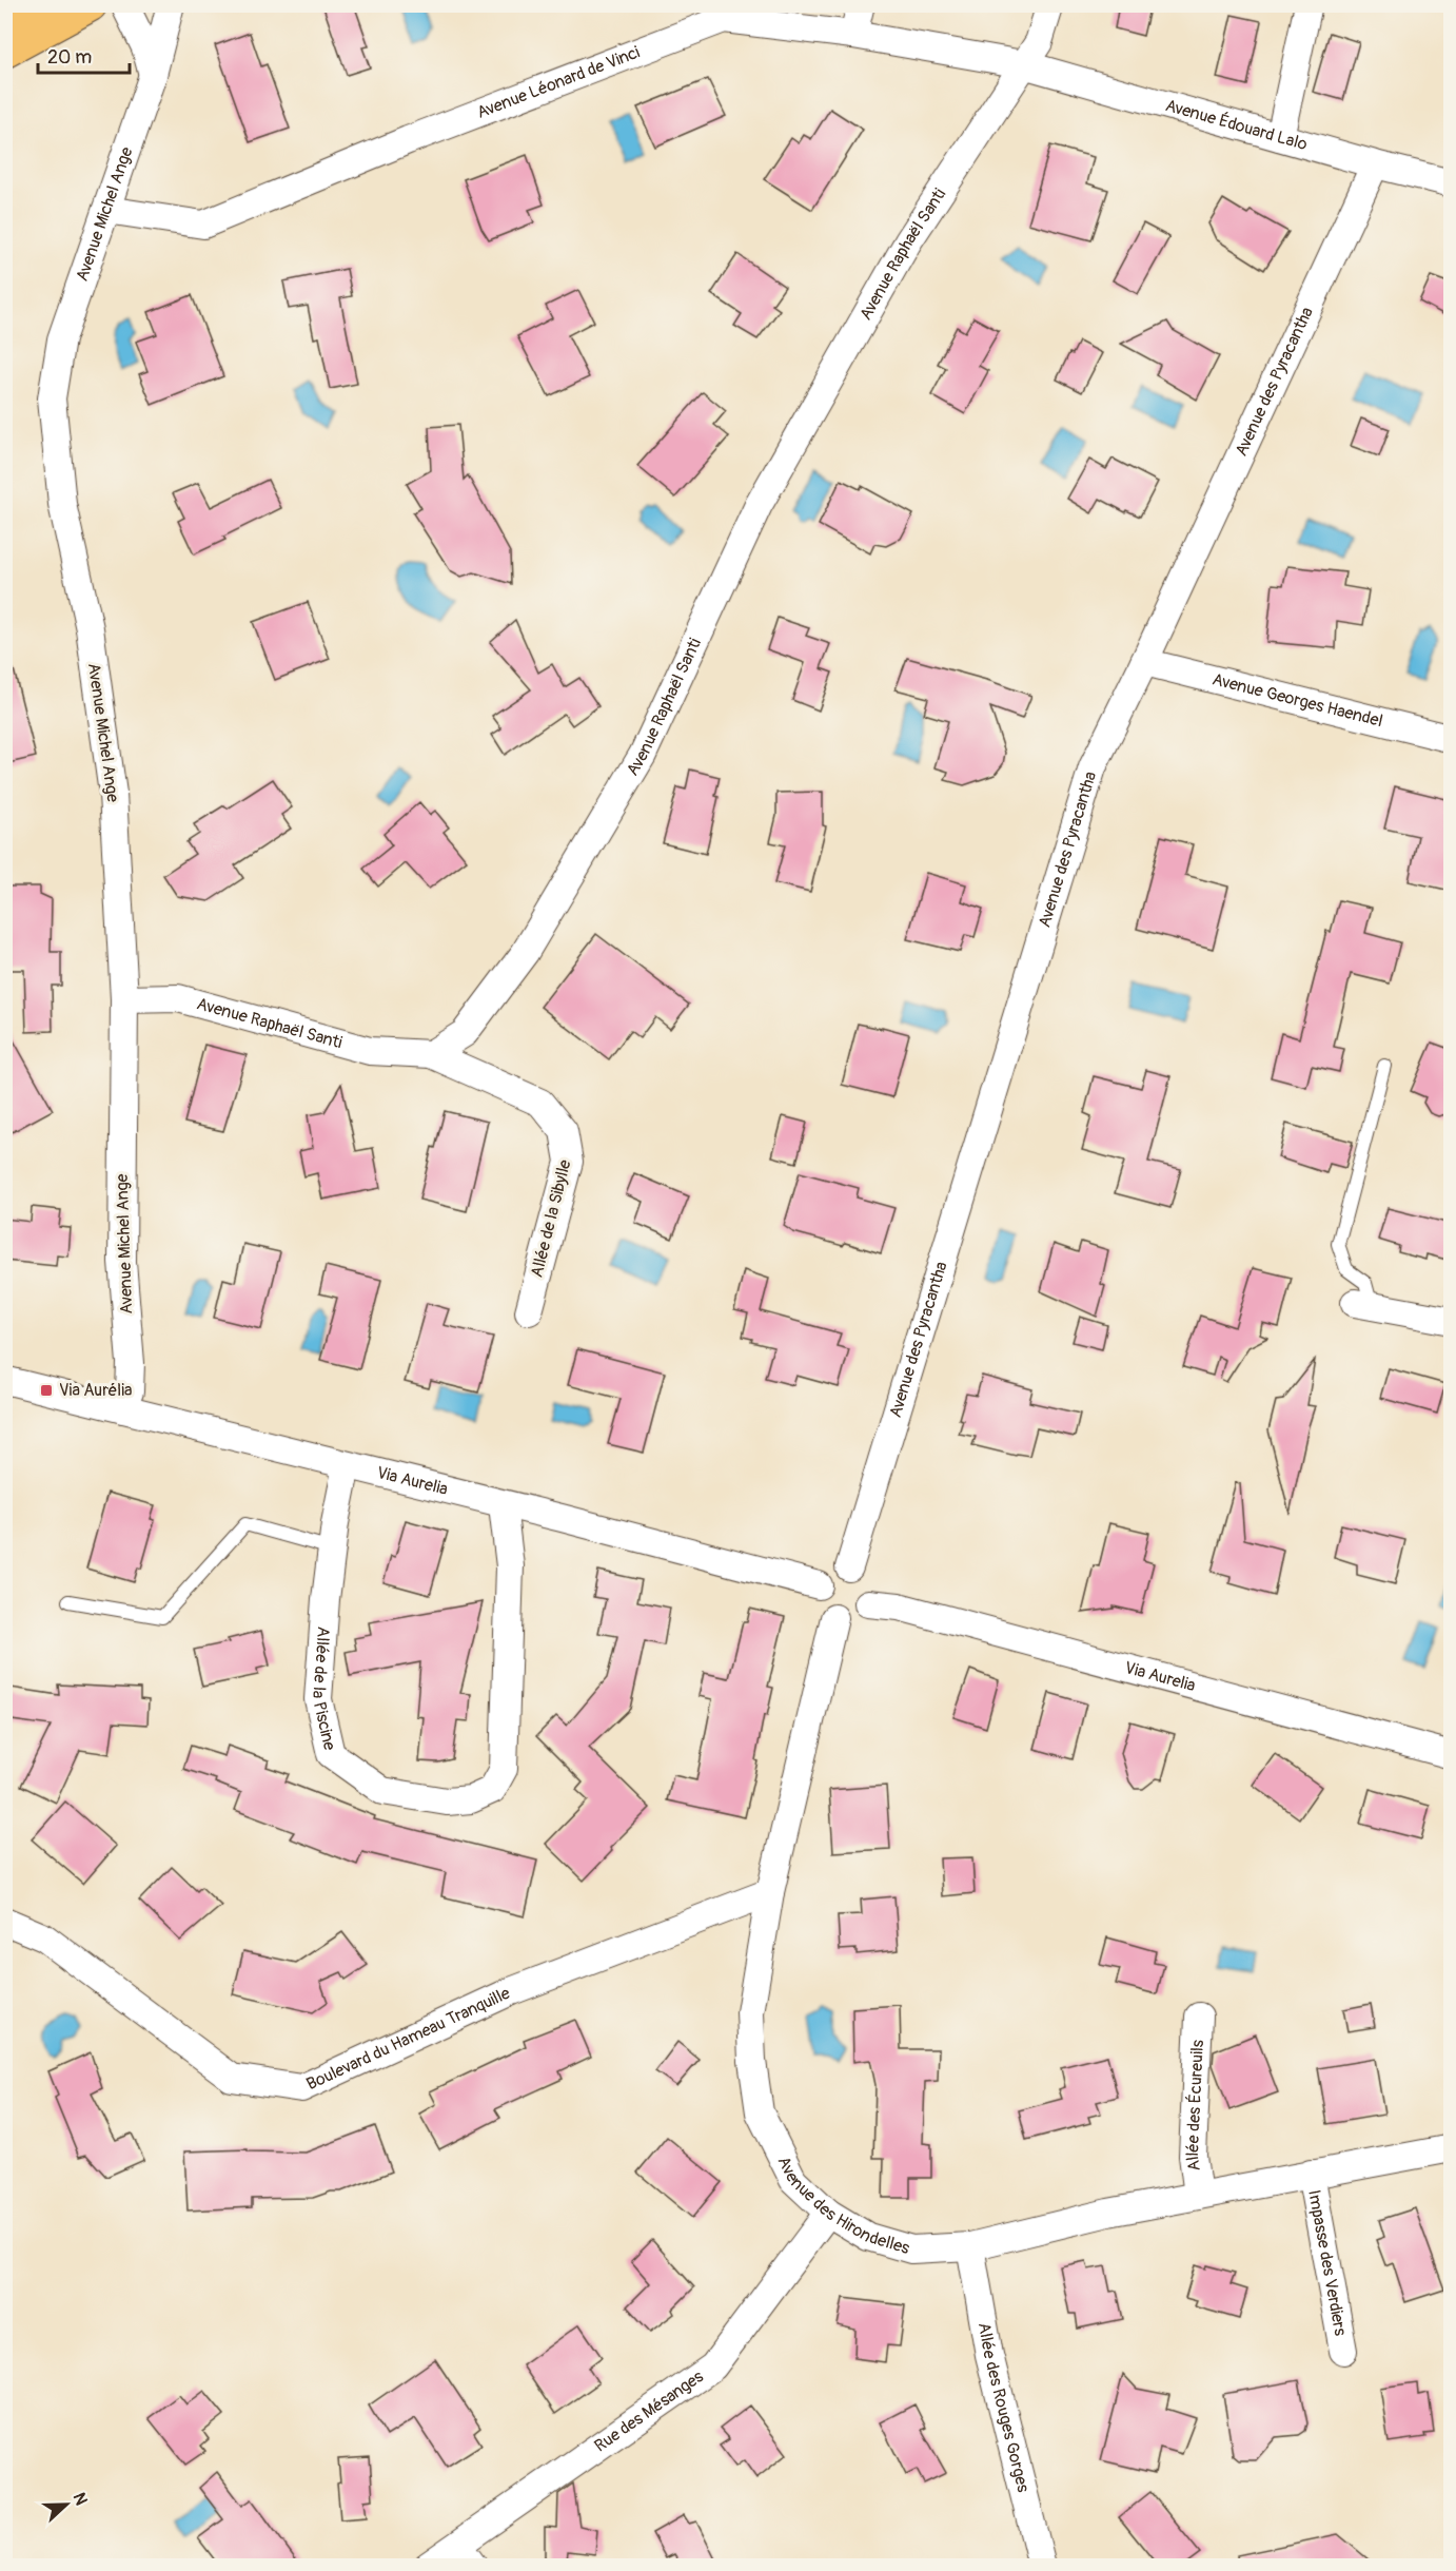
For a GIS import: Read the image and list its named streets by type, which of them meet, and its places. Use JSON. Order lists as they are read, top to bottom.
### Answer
{
  "streets": {
    "street": [
      "Avenue Léonard de Vinci",
      "Avenue Édouard Lalo",
      "Avenue Michel Ange",
      "Avenue Raphaël Santi",
      "Avenue des Pyracantha",
      "Avenue Georges Haendel",
      "Allée de la Sibylle",
      "Via Aurelia",
      "Allée de la Piscine",
      "Boulevard du Hameau Tranquille",
      "Allée des Écureuils",
      "Avenue des Hirondelles",
      "Impasse des Verdiers",
      "Allée des Rouges Gorges",
      "Rue des Mésanges"
    ]
  },
  "crossings": [
    ["Avenue Léonard de Vinci", "Avenue Édouard Lalo"],
    ["Avenue Léonard de Vinci", "Avenue Michel Ange"],
    ["Avenue Léonard de Vinci", "Avenue Raphaël Santi"],
    ["Avenue Édouard Lalo", "Avenue Raphaël Santi"],
    ["Avenue Édouard Lalo", "Avenue des Pyracantha"],
    ["Avenue Michel Ange", "Avenue Raphaël Santi"],
    ["Avenue Michel Ange", "Via Aurelia"],
    ["Avenue Raphaël Santi", "Allée de la Sibylle"],
    ["Avenue des Pyracantha", "Avenue Georges Haendel"],
    ["Avenue des Pyracantha", "Via Aurelia"],
    ["Avenue des Pyracantha", "Avenue des Hirondelles"],
    ["Via Aurelia", "Allée de la Piscine"],
    ["Via Aurelia", "Avenue des Hirondelles"],
    ["Boulevard du Hameau Tranquille", "Avenue des Hirondelles"],
    ["Allée des Écureuils", "Avenue des Hirondelles"],
    ["Avenue des Hirondelles", "Impasse des Verdiers"],
    ["Avenue des Hirondelles", "Allée des Rouges Gorges"],
    ["Avenue des Hirondelles", "Rue des Mésanges"]
  ],
  "places": {
    "transit": ["Via Aurélia"]
  },
  "scale_bar": "20 m",
  "north": "right"
}
